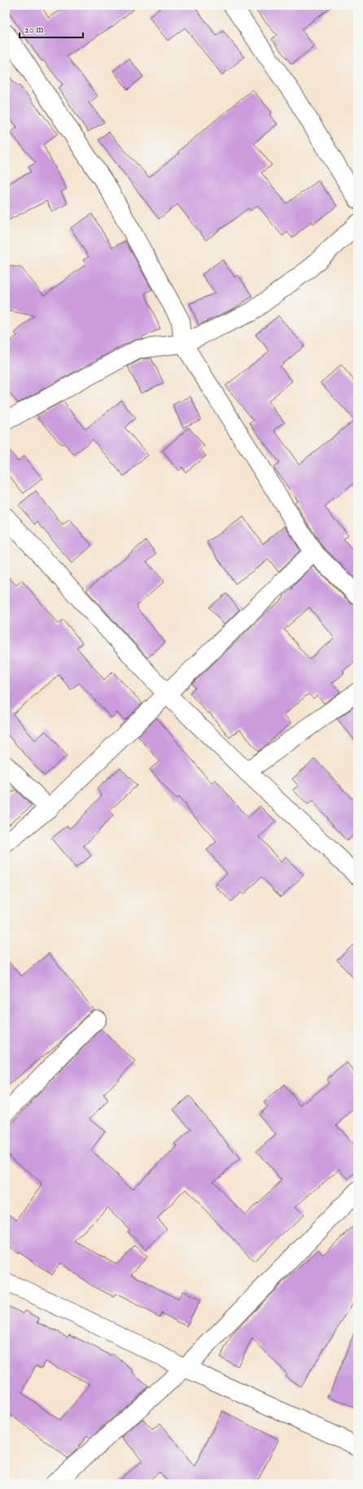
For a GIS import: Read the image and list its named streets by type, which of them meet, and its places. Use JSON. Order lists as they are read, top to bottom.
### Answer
{
  "scale_bar": "20 m"
}
